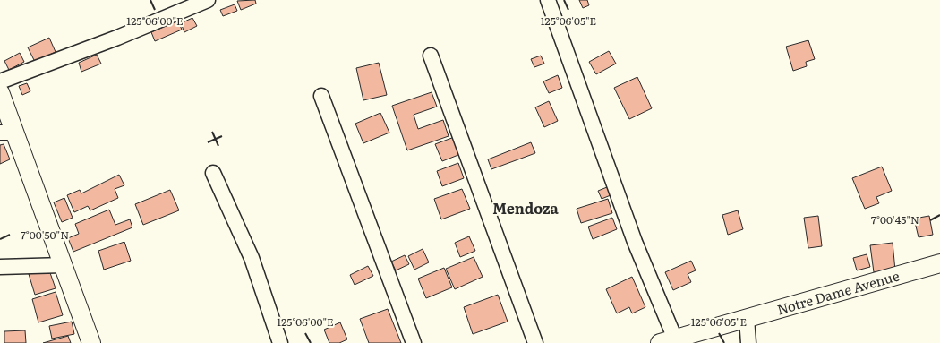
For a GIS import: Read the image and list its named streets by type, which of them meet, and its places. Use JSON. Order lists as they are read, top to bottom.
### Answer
{
  "streets": {
    "street": ["Notre Dame Avenue"]
  },
  "districts": ["Mendoza"],
  "coordinates": [
    "125°06'05\"E",
    "125°06'00\"E",
    "7°00'45\"N",
    "7°00'50\"N"
  ]
}
